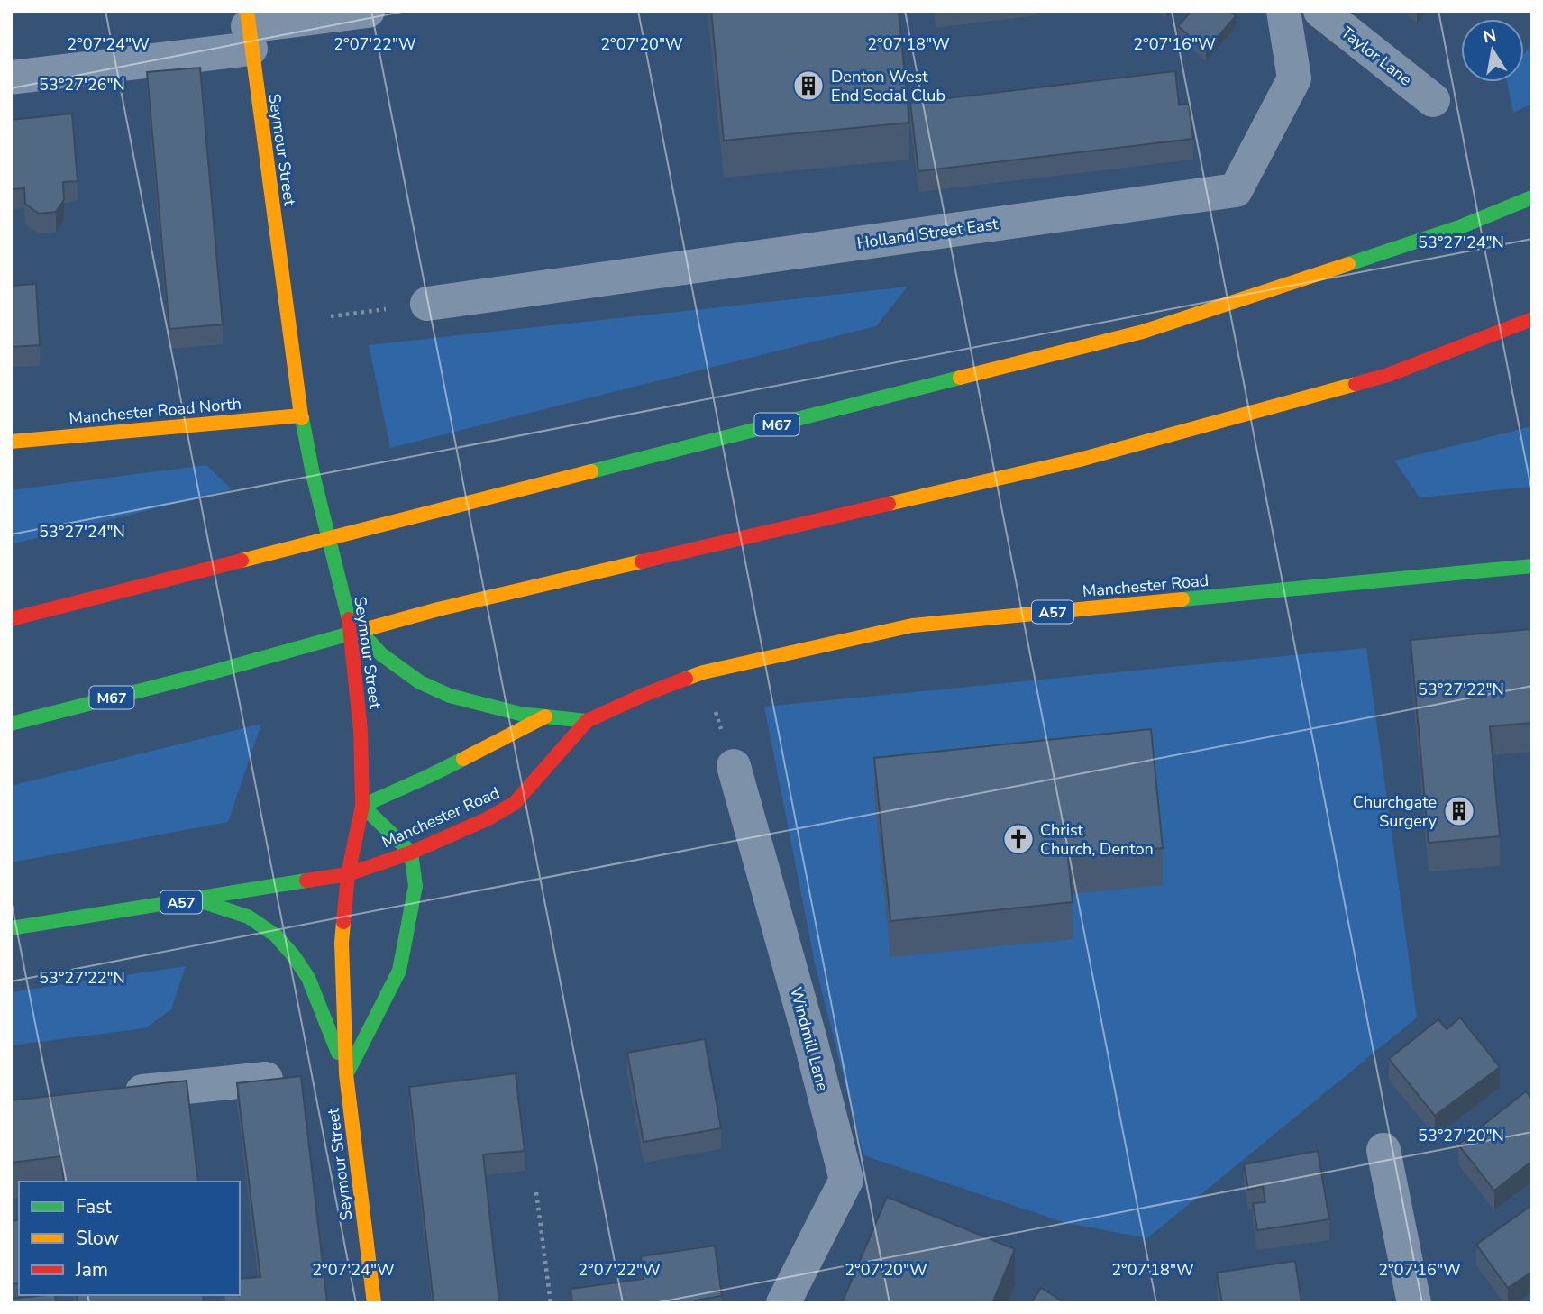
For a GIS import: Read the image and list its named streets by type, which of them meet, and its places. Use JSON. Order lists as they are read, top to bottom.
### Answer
{
  "streets": {
    "main road": [
      "Seymour Street",
      "Manchester Road North",
      "M67",
      "Manchester Road",
      "A57"
    ],
    "street": ["Taylor Lane", "Holland Street East", "Windmill Lane"]
  },
  "crossings": [
    ["Seymour Street", "Manchester Road North"],
    ["Seymour Street", "Manchester Road"],
    ["Seymour Street", "A57"],
    ["Manchester Road", "A57"]
  ],
  "places": {
    "building": ["Denton West End Social Club", "Churchgate Surgery"],
    "church": ["Christ Church, Denton"]
  },
  "legend": ["Fast", "Slow", "Jam"],
  "north": "top",
  "coordinates": [
    "2°07'24\"W",
    "2°07'22\"W",
    "2°07'20\"W",
    "2°07'18\"W",
    "2°07'16\"W",
    "53°27'26\"N",
    "53°27'24\"N",
    "53°27'22\"N",
    "53°27'20\"N"
  ]
}
